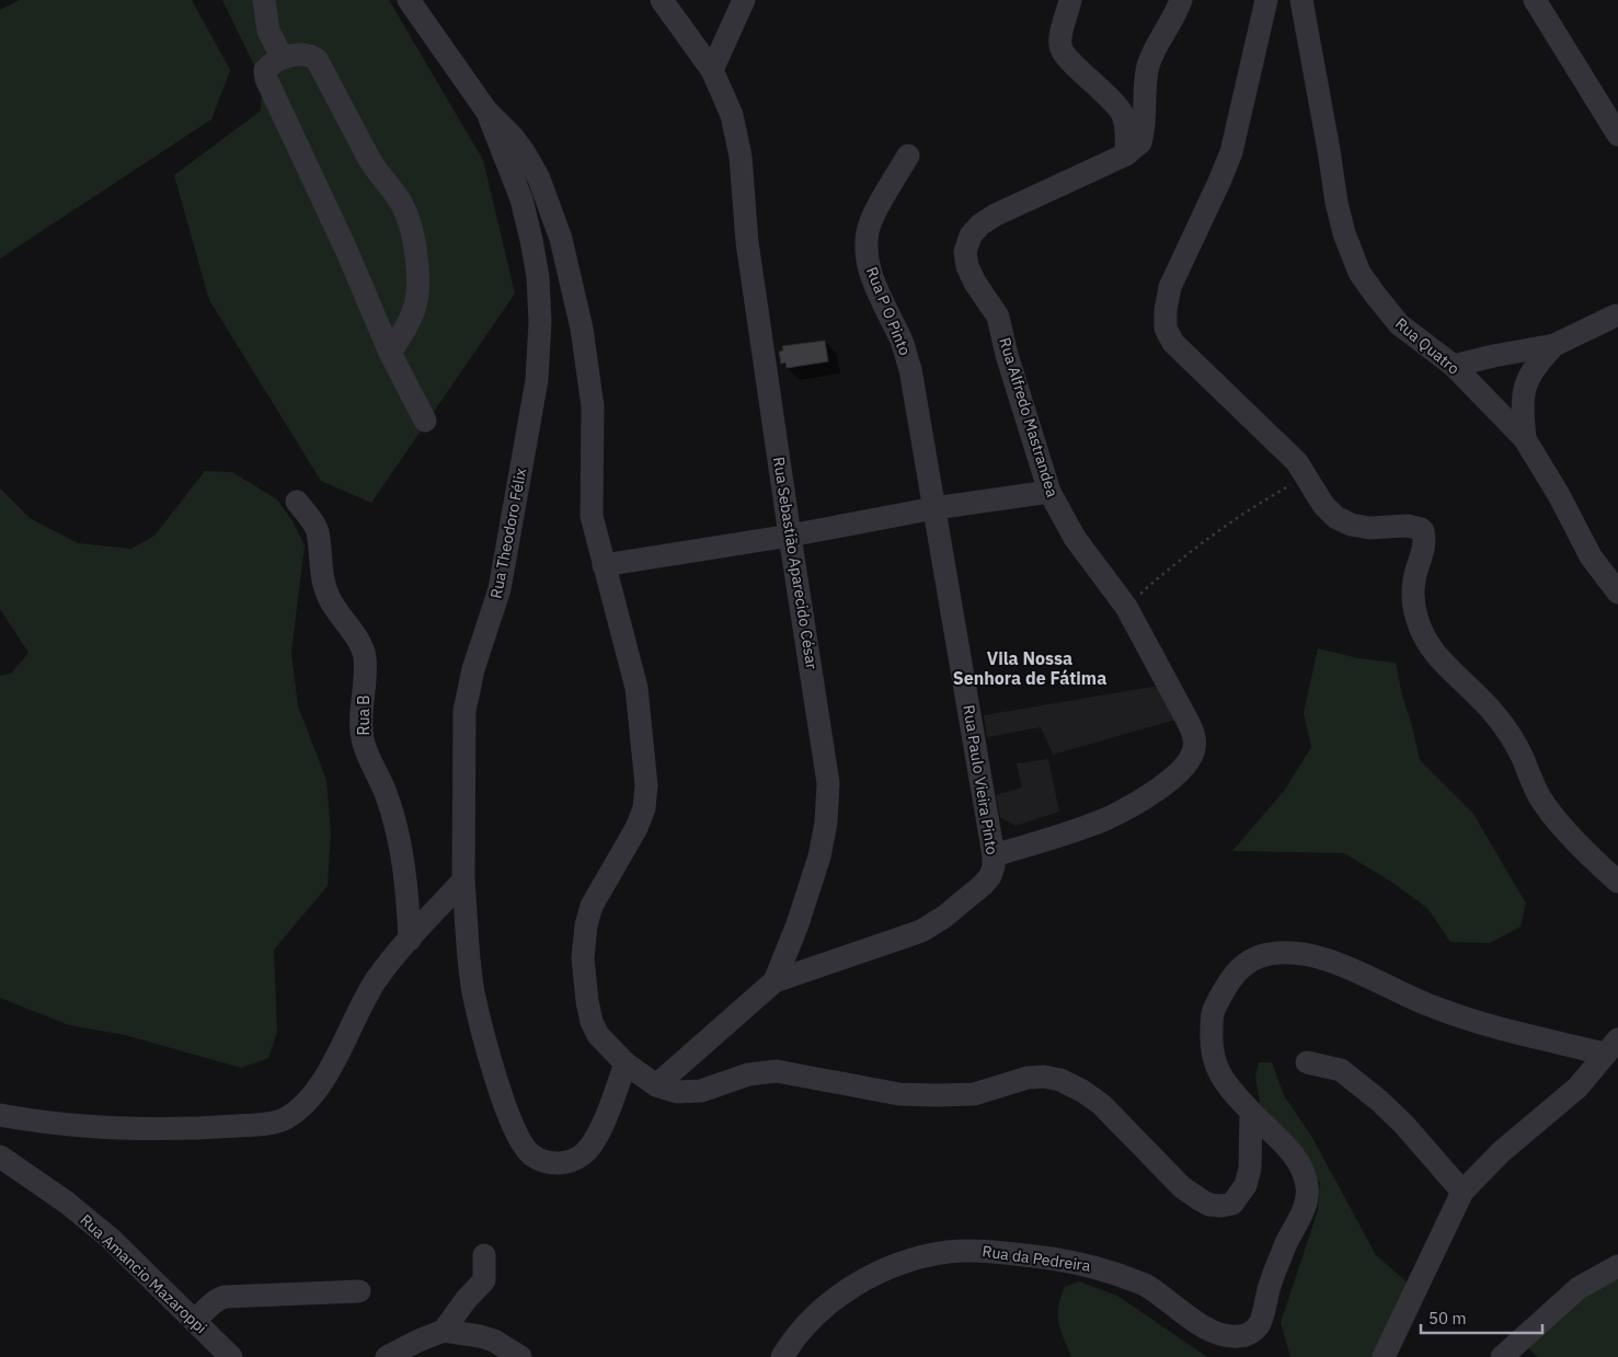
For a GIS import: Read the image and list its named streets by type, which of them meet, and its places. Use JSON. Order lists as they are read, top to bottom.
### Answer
{
  "streets": {
    "street": [
      "Rua P O Pinto",
      "Rua Quatro",
      "Rua Alfredo Mastrandea",
      "Rua Theodoro Félix",
      "Rua Sebastião Aparecido César",
      "Rua B",
      "Rua Paulo Vieira Pinto",
      "Rua da Pedreira",
      "Rua Amancio Mazaroppi"
    ]
  },
  "crossings": [
    ["Rua P O Pinto", "Rua Paulo Vieira Pinto"],
    ["Rua Alfredo Mastrandea", "Rua Paulo Vieira Pinto"],
    ["Rua Sebastião Aparecido César", "Rua Paulo Vieira Pinto"]
  ],
  "districts": ["Vila Nossa Senhora de Fátima"],
  "scale_bar": "50 m"
}
